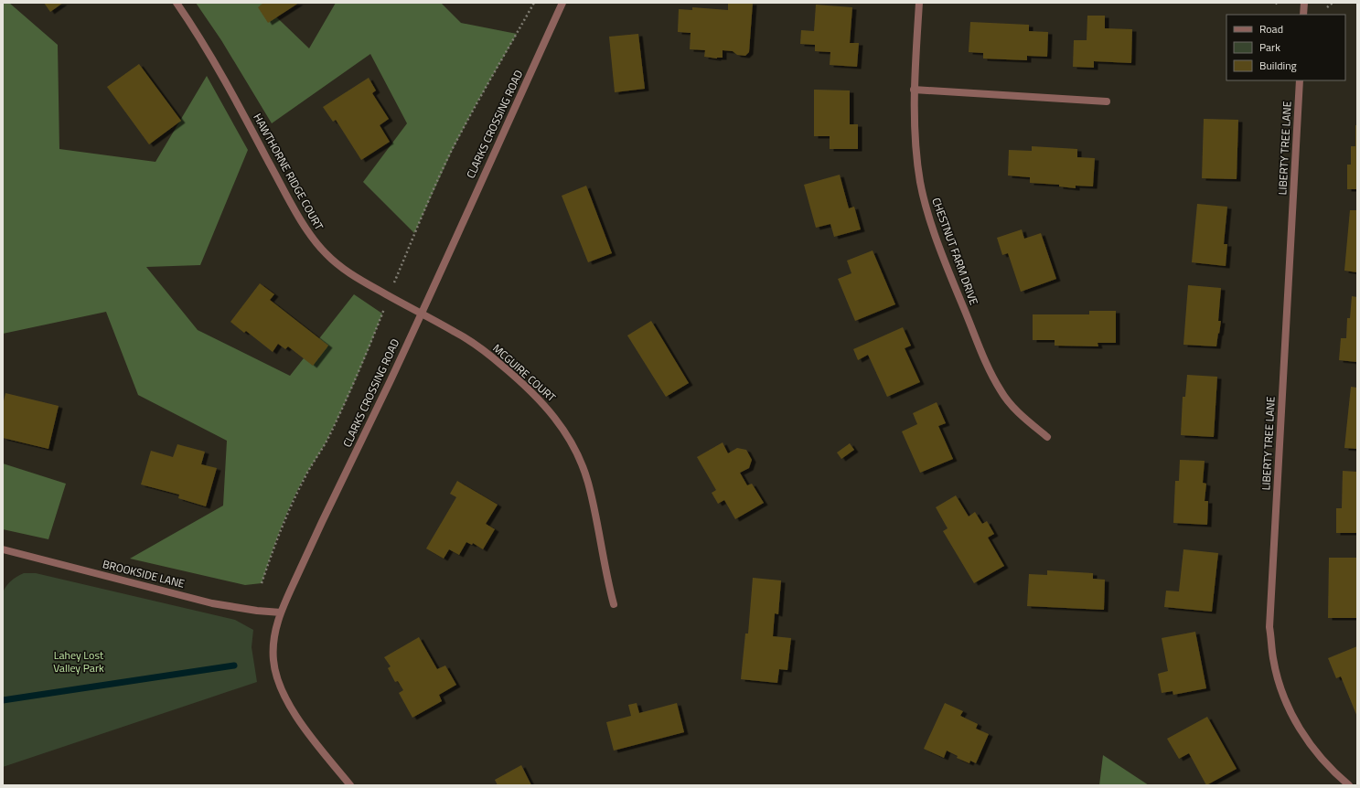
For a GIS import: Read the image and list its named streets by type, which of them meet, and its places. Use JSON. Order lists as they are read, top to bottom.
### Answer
{
  "streets": {
    "street": [
      "CLARKS CROSSING ROAD",
      "LIBERTY TREE LANE",
      "HAWTHORNE RIDGE COURT",
      "CHESTNUT FARM DRIVE",
      "MCGUIRE COURT",
      "BROOKSIDE LANE"
    ]
  },
  "crossings": [
    ["CLARKS CROSSING ROAD", "HAWTHORNE RIDGE COURT"],
    ["CLARKS CROSSING ROAD", "MCGUIRE COURT"],
    ["CLARKS CROSSING ROAD", "BROOKSIDE LANE"],
    ["HAWTHORNE RIDGE COURT", "MCGUIRE COURT"]
  ],
  "parks": ["Lahey Lost Valley Park"],
  "legend": ["Road", "Park", "Building"]
}
